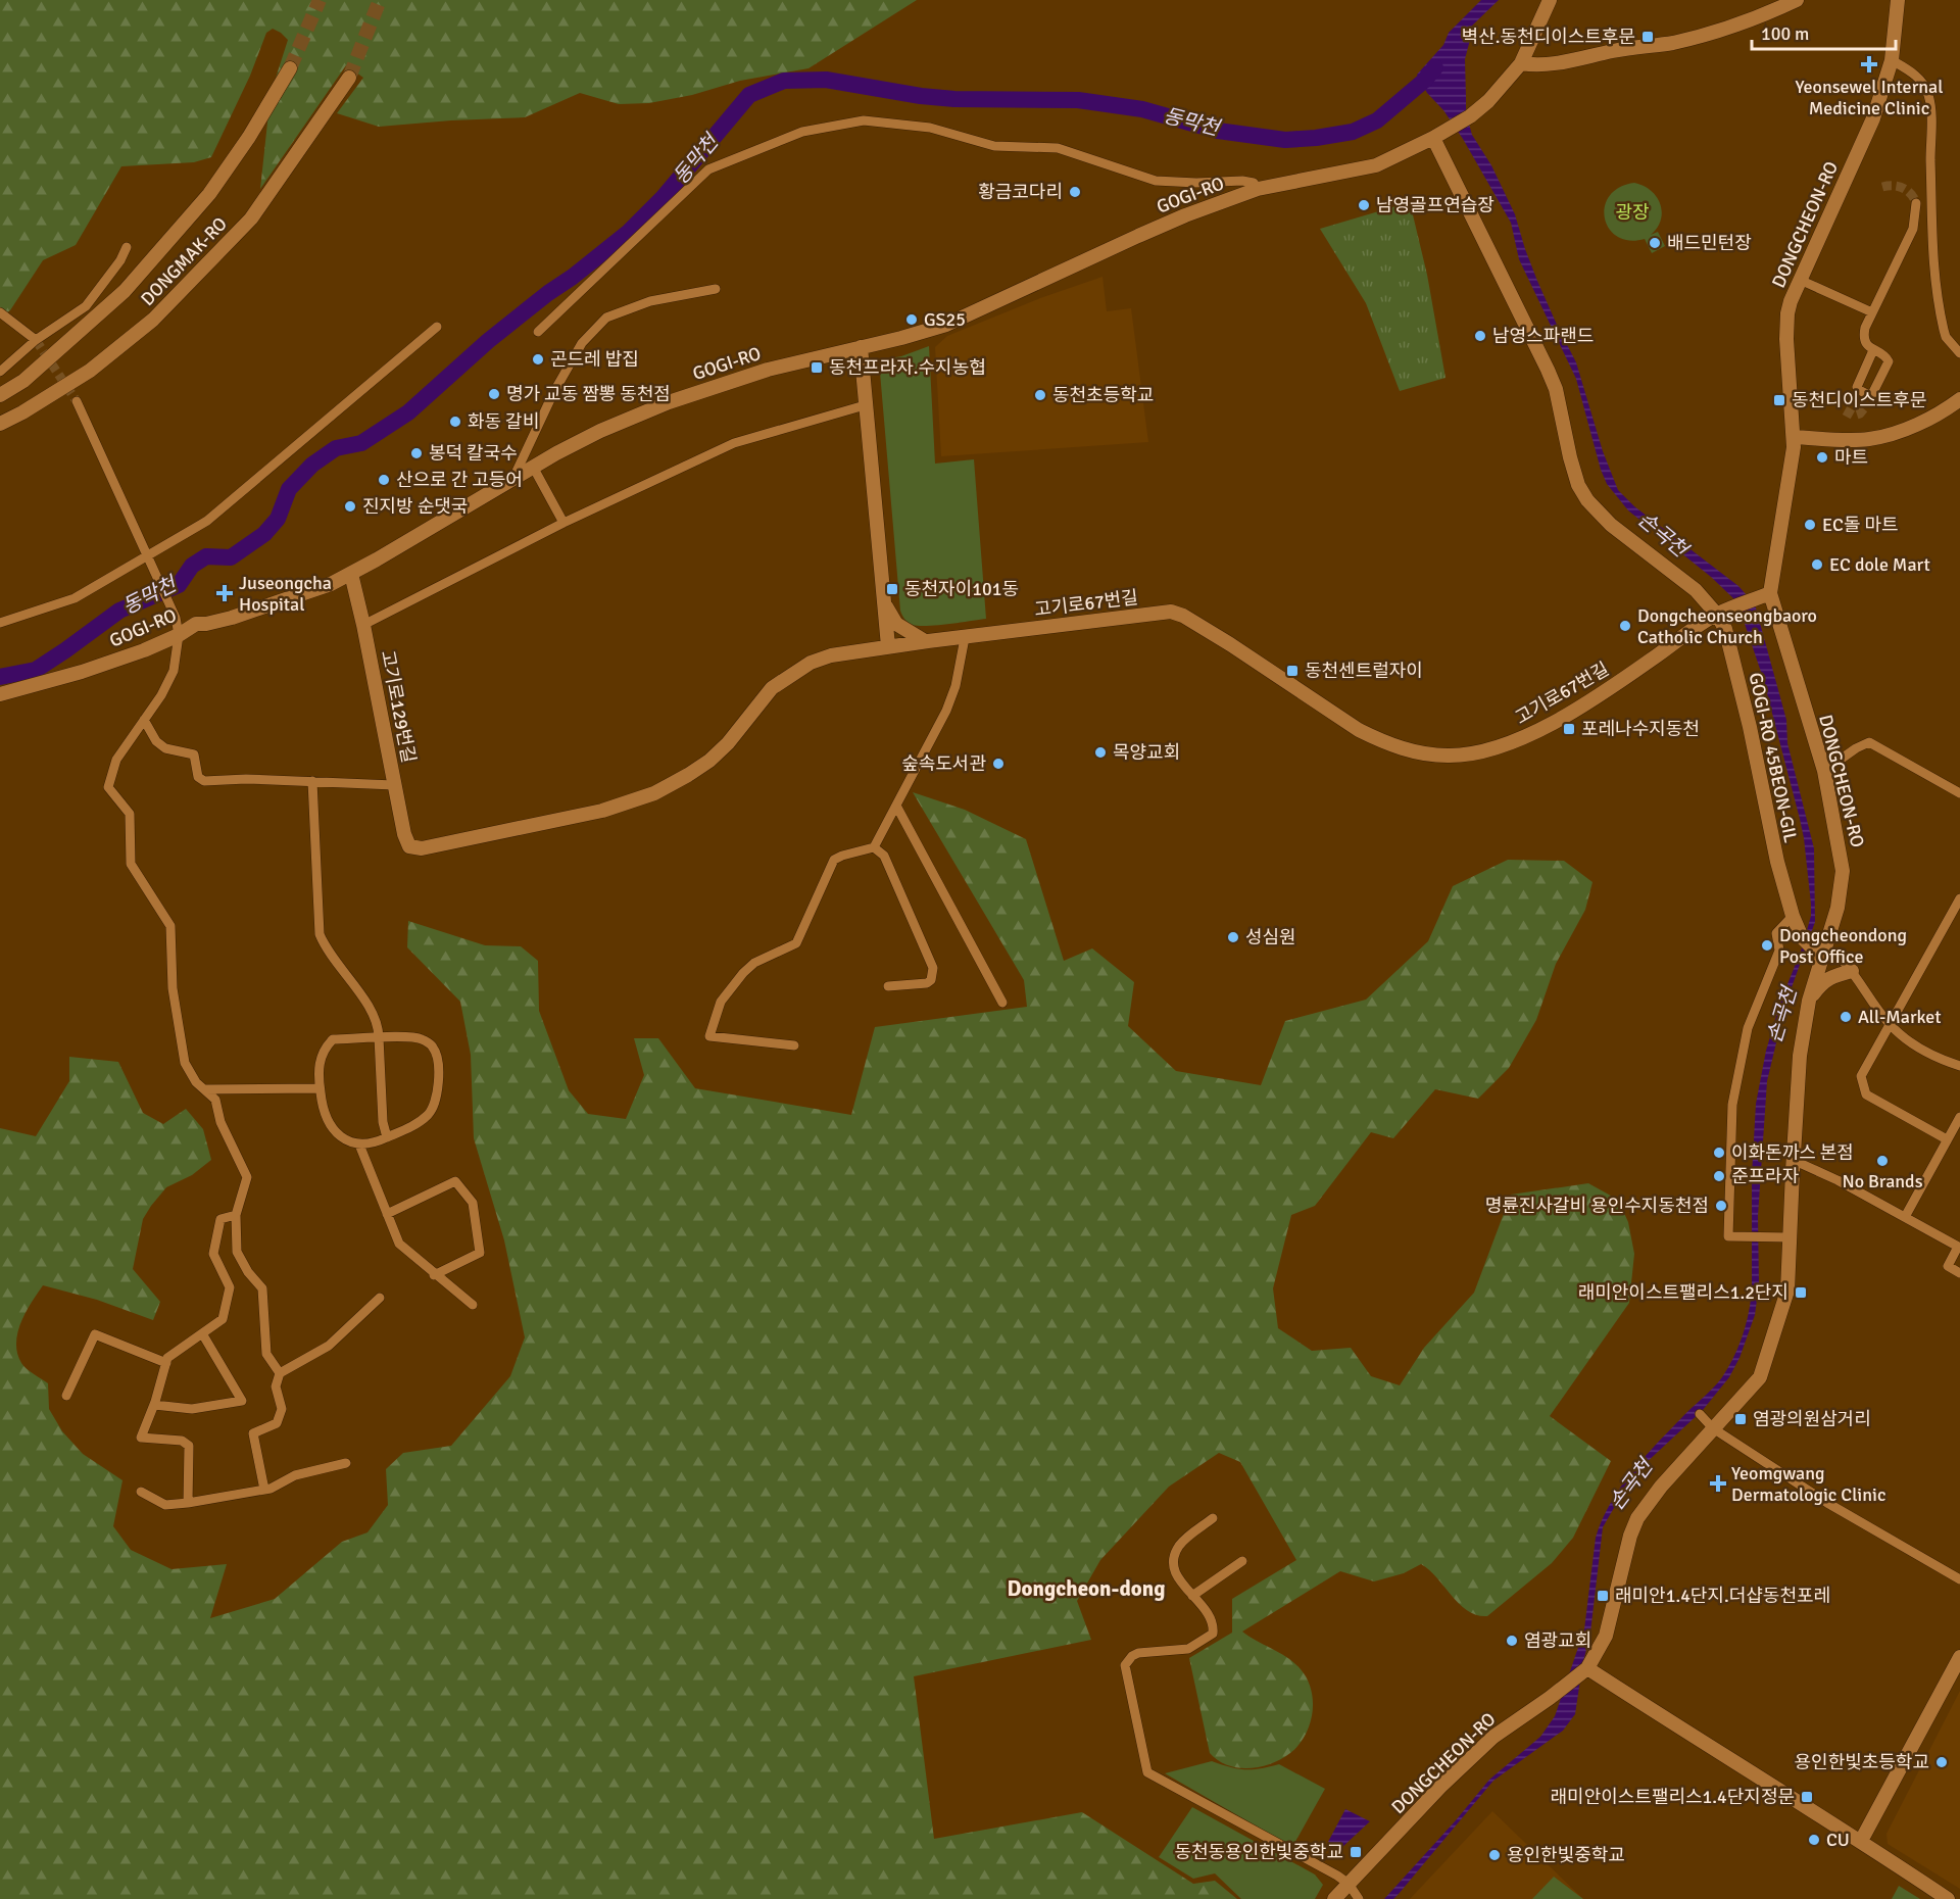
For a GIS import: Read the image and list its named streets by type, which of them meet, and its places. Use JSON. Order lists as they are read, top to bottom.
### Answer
{
  "streets": {
    "street": [
      "GOGI-RO",
      "DONGCHEON-RO",
      "DONGMAK-RO",
      "고기로67번길",
      "고기로129번길",
      "GOGI-RO 45BEON-GIL"
    ]
  },
  "crossings": [
    ["GOGI-RO", "고기로129번길"],
    ["GOGI-RO", "GOGI-RO 45BEON-GIL"],
    ["DONGCHEON-RO", "고기로67번길"],
    ["고기로67번길", "고기로129번길"],
    ["고기로67번길", "GOGI-RO 45BEON-GIL"]
  ],
  "districts": ["Dongcheon-dong"],
  "water": ["동막천", "손곡천"],
  "parks": ["광장"],
  "places": {
    "transit": [
      "벽산.동천디이스트후문",
      "동천프라자.수지농협",
      "동천디이스트후문",
      "동천자이101동",
      "동천센트럴자이",
      "포레나수지동천",
      "래미안이스트팰리스1.2단지",
      "염광의원삼거리",
      "래미안1.4단지.더샵동천포레",
      "래미안이스트팰리스1.4단지정문",
      "동천동용인한빛중학교"
    ],
    "health": ["Yeonsewel Internal Medicine Clinic", "Juseongcha Hospital", "Yeomgwang Dermatologic Clinic"],
    "other": [
      "황금코다리",
      "남영골프연습장",
      "배드민턴장",
      "GS25",
      "남영스파랜드",
      "곤드레 밥집",
      "명가 교동 짬뽕 동천점",
      "동천초등학교",
      "화동 갈비",
      "봉덕 칼국수",
      "마트",
      "산으로 간 고등어",
      "진지방 순댓국",
      "EC돌 마트",
      "EC dole Mart",
      "Dongcheonseongbaoro Catholic Church",
      "목양교회",
      "숲속도서관",
      "성심원",
      "Dongcheondong Post Office",
      "All-Market",
      "이화돈까스 본점",
      "No Brands",
      "준프라자",
      "명륜진사갈비 용인수지동천점",
      "염광교회",
      "용인한빛초등학교",
      "CU",
      "용인한빛중학교"
    ]
  },
  "scale_bar": "100 m"
}
